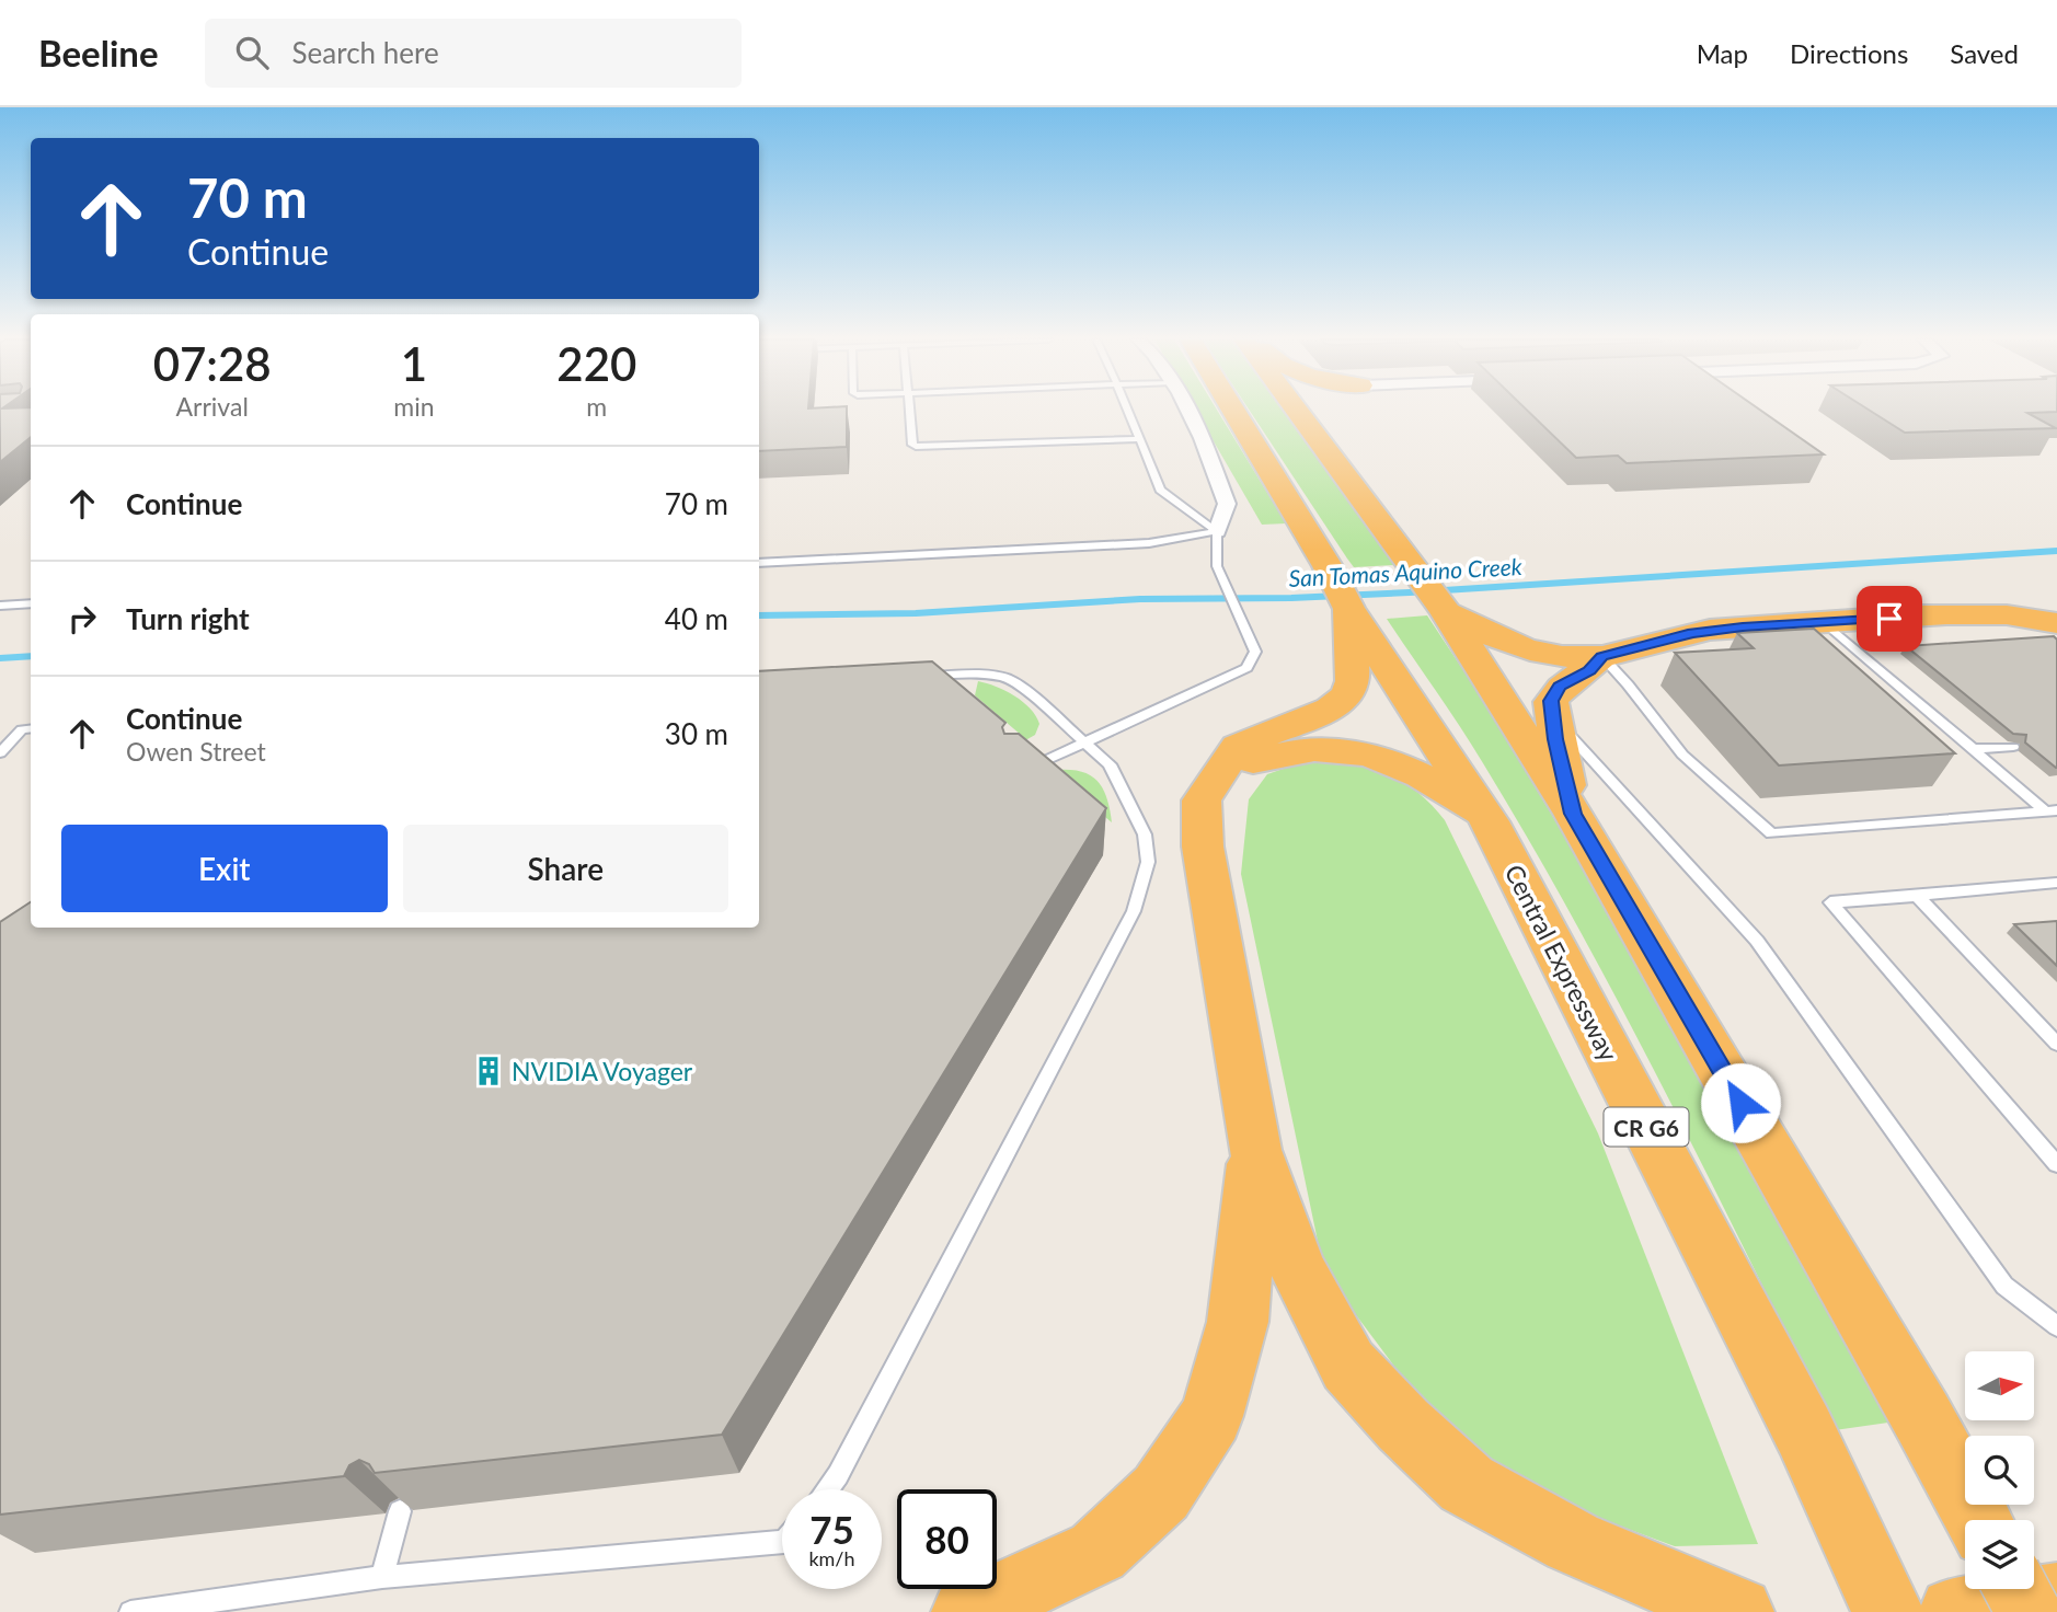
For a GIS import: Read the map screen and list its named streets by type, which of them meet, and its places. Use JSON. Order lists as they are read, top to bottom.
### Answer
{
  "streets": {
    "highway": ["Central Expressway", "CR G6"]
  },
  "water": ["San Tomas Aquino Creek"],
  "places": {
    "building": ["NVIDIA Voyager"]
  },
  "north": "right",
  "page": {
    "header": "Beeline",
    "search": "Search here",
    "nav": ["Map", "Directions", "Saved"],
    "turn": ["70 m", "Continue"],
    "eta": [
      "07:28",
      "Arrival",
      "1",
      "min",
      "220",
      "m"
    ],
    "list": [
      {
        "name": "Continue",
        "value": "70 m"
      },
      {
        "name": "Turn right",
        "value": "40 m"
      },
      {
        "name": "Continue",
        "note": "Owen Street",
        "value": "30 m"
      }
    ],
    "buttons": ["Exit", "Share"],
    "speed": "75 km/h",
    "limit": "80"
  }
}
